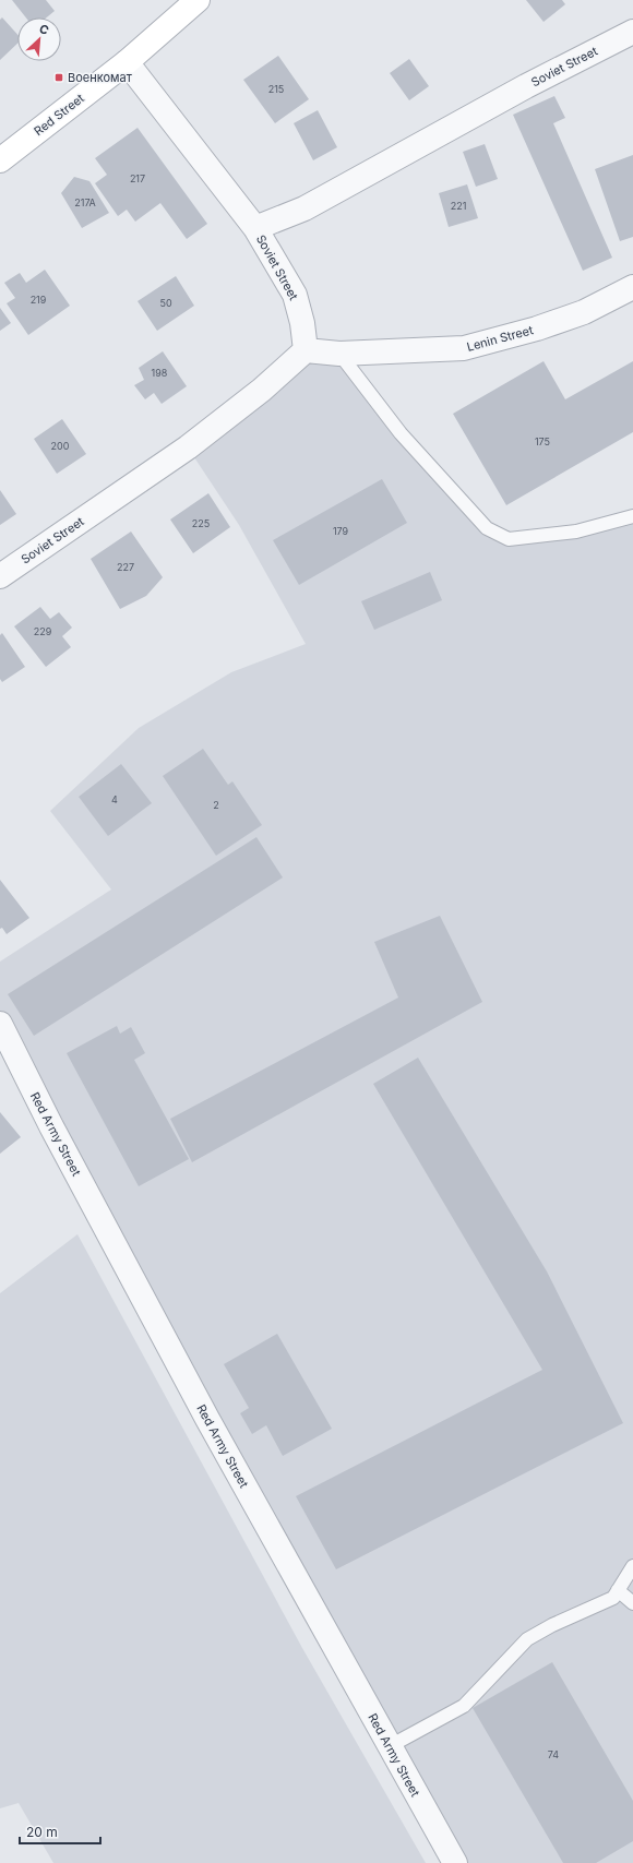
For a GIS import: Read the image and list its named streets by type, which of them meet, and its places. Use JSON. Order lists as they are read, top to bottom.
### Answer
{
  "streets": {
    "street": [
      "Soviet Street",
      "Red Street",
      "Lenin Street",
      "Red Army Street"
    ]
  },
  "crossings": [
    ["Soviet Street", "Lenin Street"]
  ],
  "places": {
    "transit": ["Военкомат"]
  },
  "house_numbers": [
    "215",
    "217",
    "217А",
    "221",
    "219",
    "50",
    "198",
    "175",
    "200",
    "225",
    "179",
    "227",
    "229",
    "4",
    "2",
    "74"
  ],
  "scale_bar": "20 m",
  "north": "top right"
}
